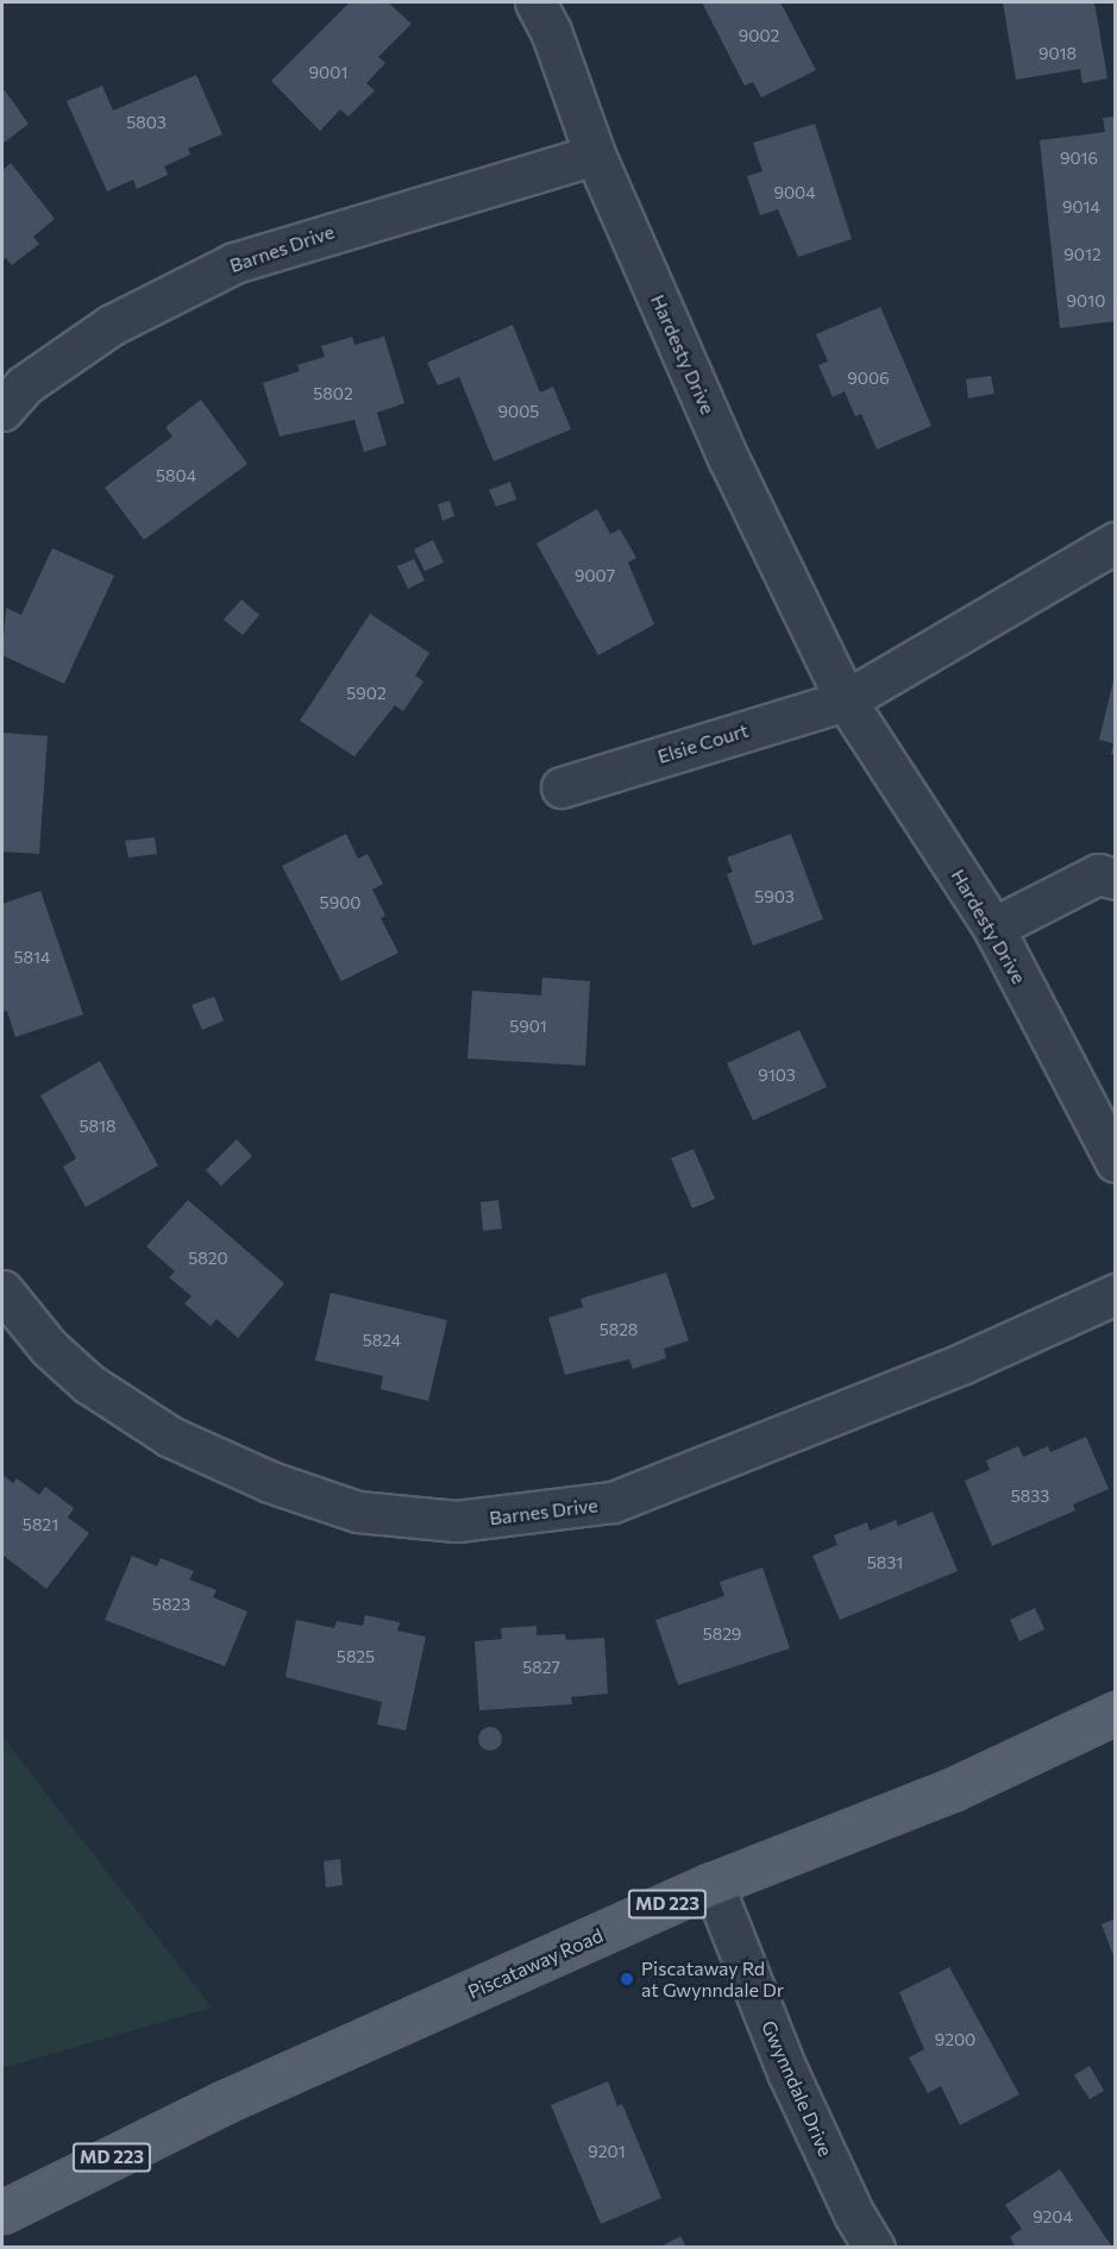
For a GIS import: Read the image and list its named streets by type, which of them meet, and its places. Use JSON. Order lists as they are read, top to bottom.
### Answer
{
  "streets": {
    "main road": ["MD 223", "Piscataway Road"],
    "street": [
      "Barnes Drive",
      "Hardesty Drive",
      "Elsie Court",
      "Gwynndale Drive"
    ]
  },
  "crossings": [
    ["Barnes Drive", "Hardesty Drive"],
    ["Hardesty Drive", "Elsie Court"],
    ["Piscataway Road", "Gwynndale Drive"]
  ],
  "places": ["Piscataway Rd at Gwynndale Dr"],
  "house_numbers": [
    "9002",
    "9018",
    "9001",
    "5803",
    "9016",
    "9004",
    "9014",
    "9012",
    "9010",
    "9006",
    "5802",
    "9005",
    "5804",
    "9007",
    "5902",
    "5903",
    "5900",
    "5814",
    "5901",
    "9103",
    "5818",
    "5820",
    "5828",
    "5824",
    "5833",
    "5821",
    "5831",
    "5823",
    "5829",
    "5825",
    "5827",
    "9200",
    "9201",
    "9204"
  ]
}
